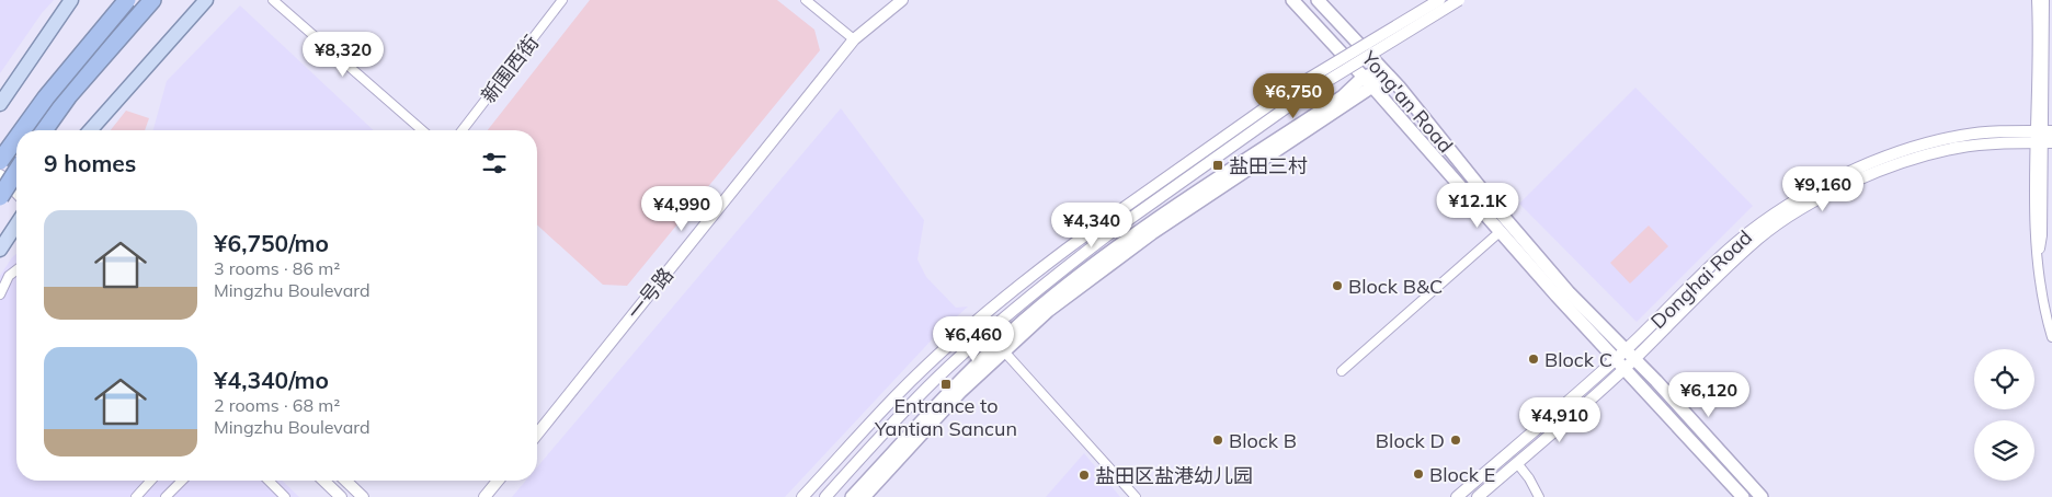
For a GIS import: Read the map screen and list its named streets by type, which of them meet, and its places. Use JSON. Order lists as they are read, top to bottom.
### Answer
{
  "streets": {
    "main road": ["Yong'an Road"],
    "street": ["新围西街", "Donghai Road", "一号路"]
  },
  "crossings": [
    ["Yong'an Road", "Donghai Road"]
  ],
  "places": {
    "transit": ["盐田三村", "Entrance to Yantian Sancun"],
    "other": [
      "Block B&C",
      "Block C",
      "Block B",
      "Block D",
      "Block E",
      "盐田区盐港幼儿园"
    ]
  },
  "page": {
    "price": [
      "¥8,320",
      "¥6,750",
      "¥9,160",
      "¥12.1K",
      "¥4,990",
      "¥4,340",
      "¥6,460",
      "¥6,120",
      "¥4,910"
    ],
    "heading": "9 homes",
    "list": [
      {
        "name": "¥6,750/mo",
        "note": "3 rooms · 86 m² · Mingzhu Boulevard"
      },
      {
        "name": "¥4,340/mo",
        "note": "2 rooms · 68 m² · Mingzhu Boulevard"
      }
    ]
  }
}
